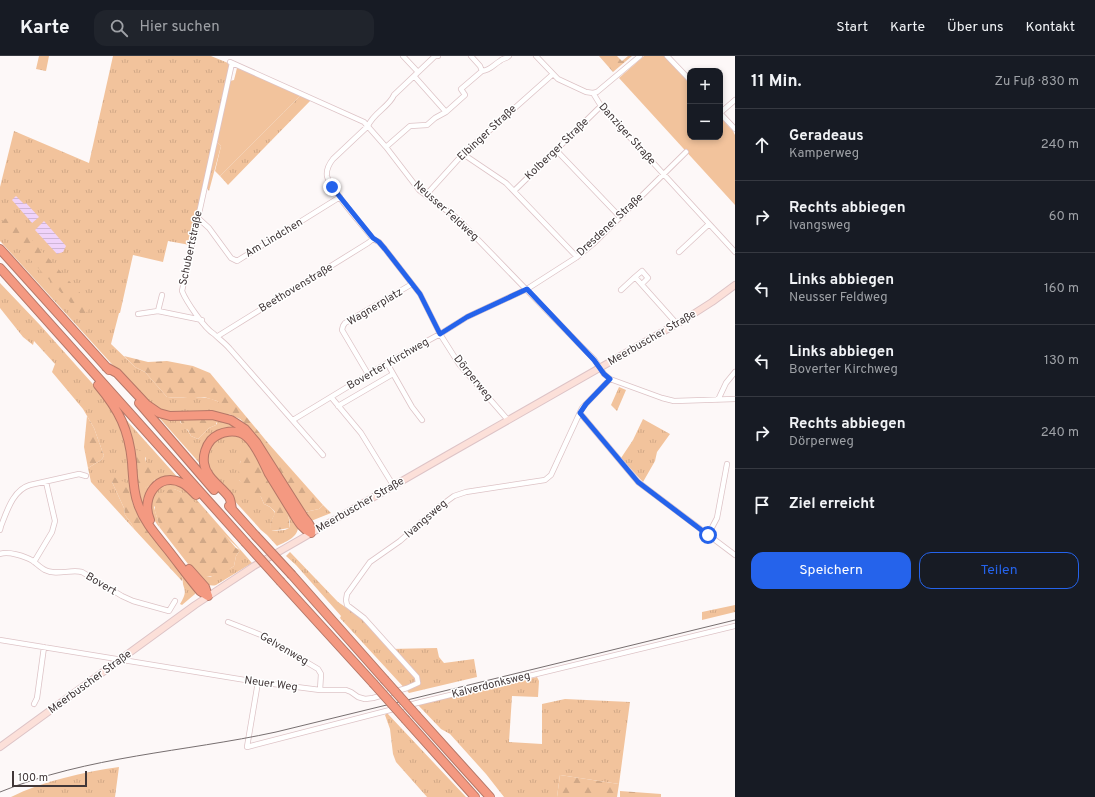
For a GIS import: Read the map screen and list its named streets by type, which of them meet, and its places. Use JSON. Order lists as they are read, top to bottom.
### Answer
{
  "streets": {
    "main road": ["Meerbuscher Straße"],
    "street": [
      "Elbinger Straße",
      "Danziger Straße",
      "Kolberger Straße",
      "Neusser Feldweg",
      "Dresdener Straße",
      "Am Lindchen",
      "Schubertstraße",
      "Beethovenstraße",
      "Wagnerplatz",
      "Boverter Kirchweg",
      "Dörperweg",
      "Ivangsweg",
      "Bovert",
      "Gelvenweg",
      "Neuer Weg",
      "Kalverdonksweg"
    ]
  },
  "crossings": [
    ["Elbinger Straße", "Danziger Straße"],
    ["Elbinger Straße", "Neusser Feldweg"],
    ["Danziger Straße", "Kolberger Straße"],
    ["Danziger Straße", "Dresdener Straße"],
    ["Neusser Feldweg", "Dresdener Straße"],
    ["Neusser Feldweg", "Schubertstraße"],
    ["Neusser Feldweg", "Meerbuscher Straße"],
    ["Neusser Feldweg", "Boverter Kirchweg"],
    ["Neusser Feldweg", "Dörperweg"],
    ["Neusser Feldweg", "Ivangsweg"],
    ["Dresdener Straße", "Boverter Kirchweg"],
    ["Am Lindchen", "Schubertstraße"],
    ["Am Lindchen", "Dörperweg"],
    ["Schubertstraße", "Beethovenstraße"],
    ["Schubertstraße", "Boverter Kirchweg"],
    ["Beethovenstraße", "Dörperweg"],
    ["Wagnerplatz", "Boverter Kirchweg"],
    ["Wagnerplatz", "Dörperweg"],
    ["Meerbuscher Straße", "Dörperweg"],
    ["Meerbuscher Straße", "Neuer Weg"],
    ["Boverter Kirchweg", "Dörperweg"],
    ["Ivangsweg", "Neuer Weg"],
    ["Gelvenweg", "Neuer Weg"],
    ["Neuer Weg", "Kalverdonksweg"]
  ],
  "scale_bar": "100 m",
  "page": {
    "header": "Karte",
    "search": "Hier suchen",
    "nav": [
      "Start",
      "Karte",
      "Über uns",
      "Kontakt"
    ],
    "heading": ["11 Min.", "Zu Fuß · 830 m"],
    "map_buttons": ["+", "−"],
    "list": [
      ["Geradeaus", "Kamperweg", "240 m"],
      ["Rechts abbiegen", "Ivangsweg", "60 m"],
      ["Links abbiegen", "Neusser Feldweg", "160 m"],
      ["Links abbiegen", "Boverter Kirchweg", "130 m"],
      ["Rechts abbiegen", "Dörperweg", "240 m"],
      "Ziel erreicht"
    ],
    "buttons": ["Speichern", "Teilen"],
    "scale": "100 m"
  }
}
